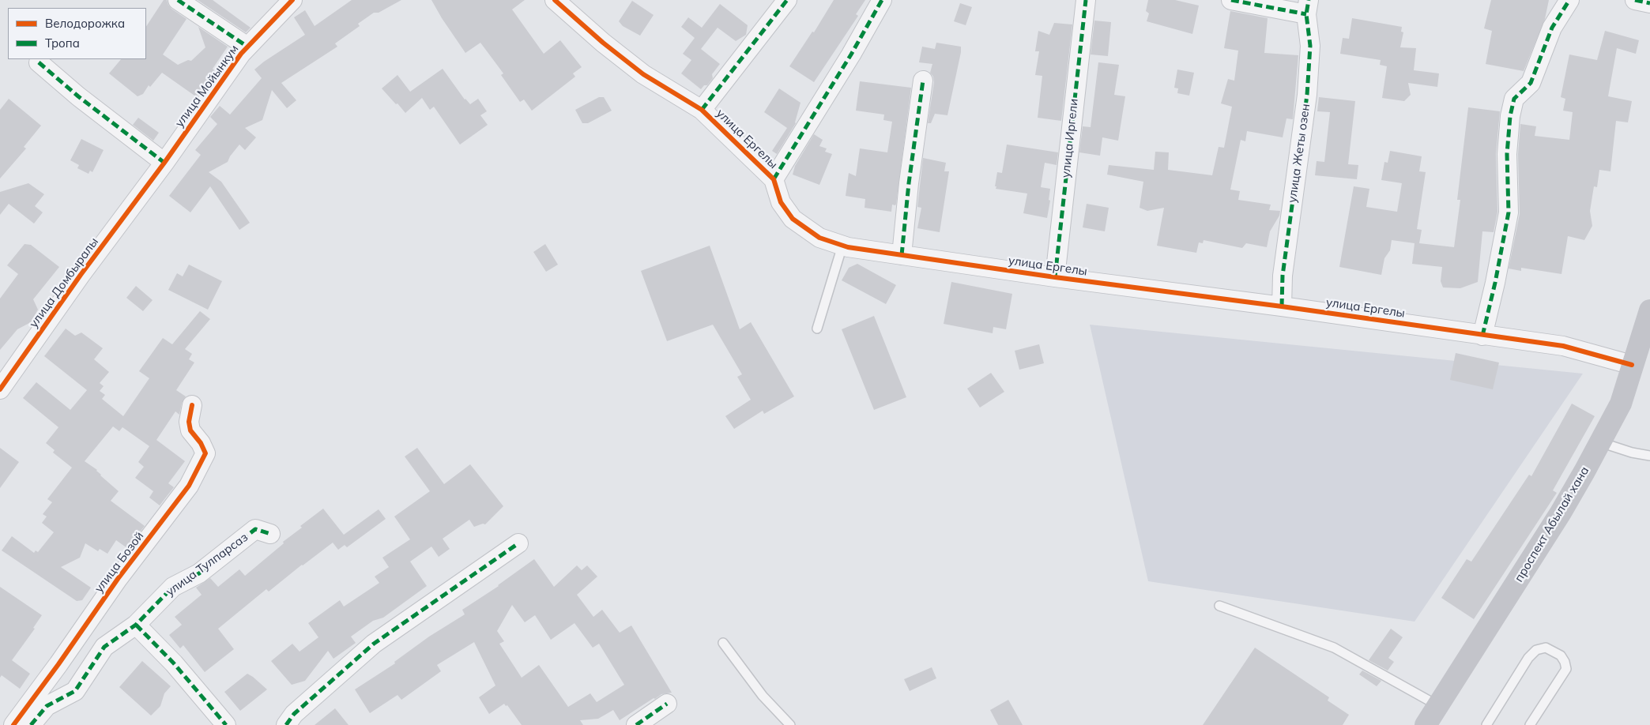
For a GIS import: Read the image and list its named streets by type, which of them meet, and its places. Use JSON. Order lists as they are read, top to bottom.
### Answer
{
  "streets": {
    "main road": ["проспект Абылай хана"],
    "street": [
      "улица Мойынкум",
      "улица Иргели",
      "улица Ергелы",
      "улица Жеты озен",
      "улица Домбыралы",
      "улица Бозой",
      "улица Тулпарсаз"
    ]
  },
  "crossings": [
    ["улица Мойынкум", "улица Домбыралы"],
    ["улица Иргели", "улица Ергелы"],
    ["улица Ергелы", "улица Жеты озен"],
    ["улица Ергелы", "проспект Абылай хана"]
  ],
  "legend": ["Велодорожка", "Тропа"]
}
